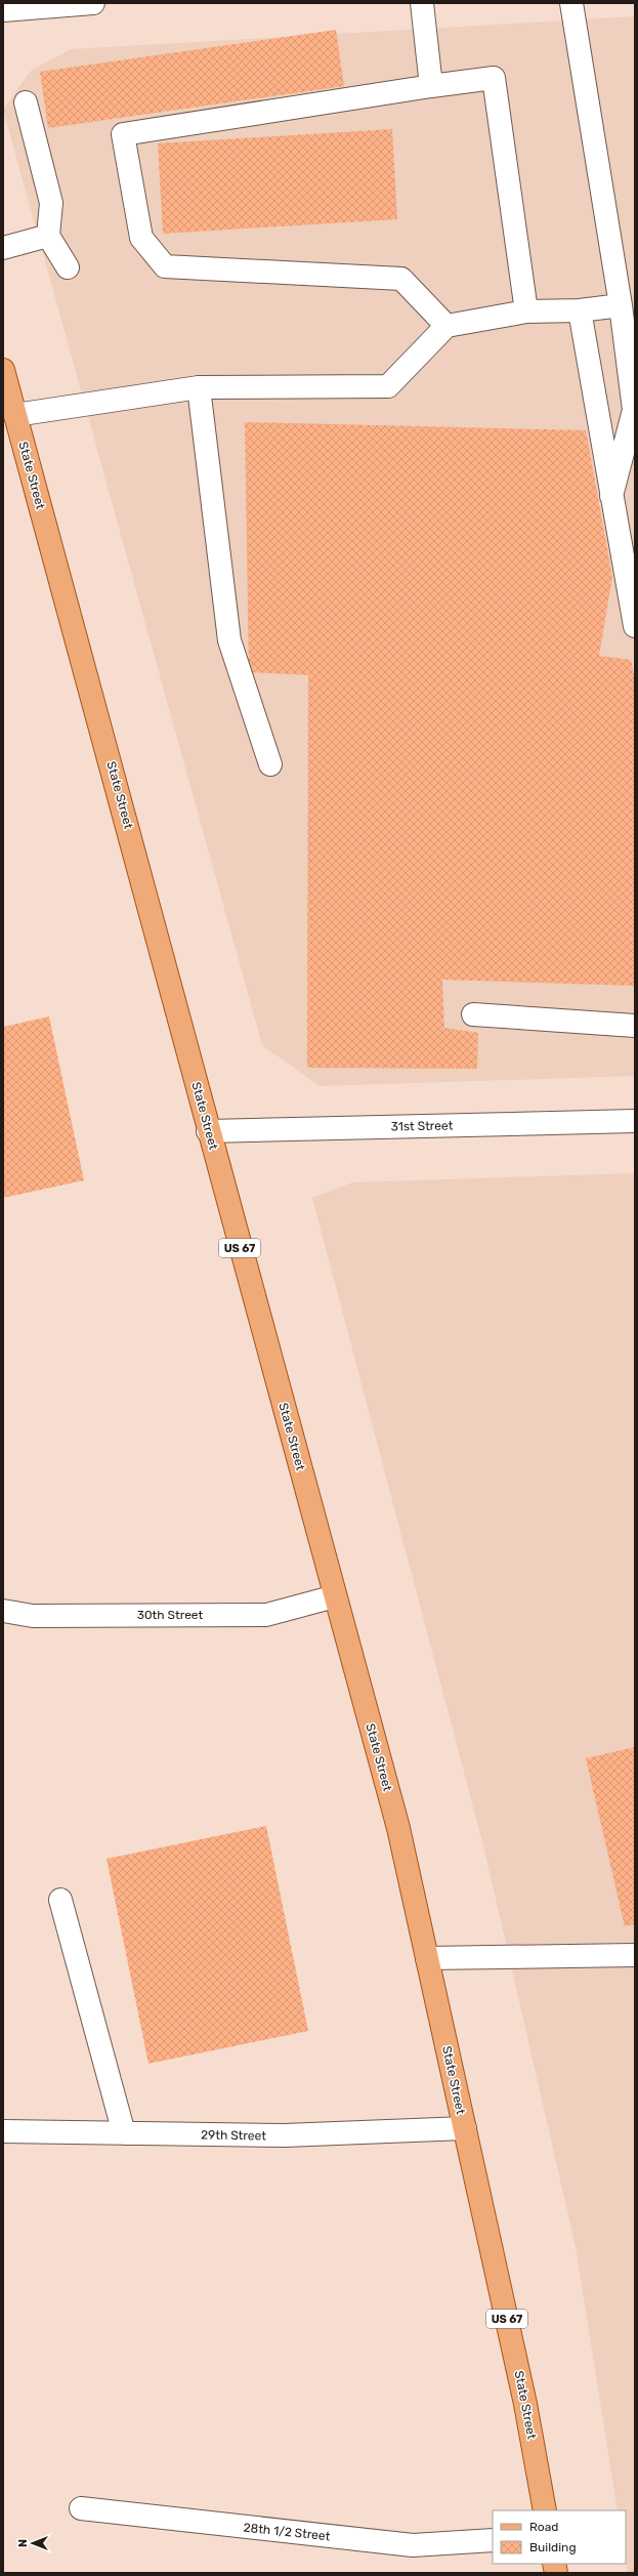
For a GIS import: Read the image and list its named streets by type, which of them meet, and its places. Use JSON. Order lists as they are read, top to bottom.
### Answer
{
  "streets": {
    "main road": ["State Street", "US 67"],
    "street": [
      "31st Street",
      "30th Street",
      "29th Street",
      "28th 1/2 Street"
    ]
  },
  "crossings": [
    ["State Street", "31st Street"],
    ["State Street", "30th Street"],
    ["State Street", "29th Street"]
  ],
  "legend": ["Road", "Building"],
  "north": "left"
}
